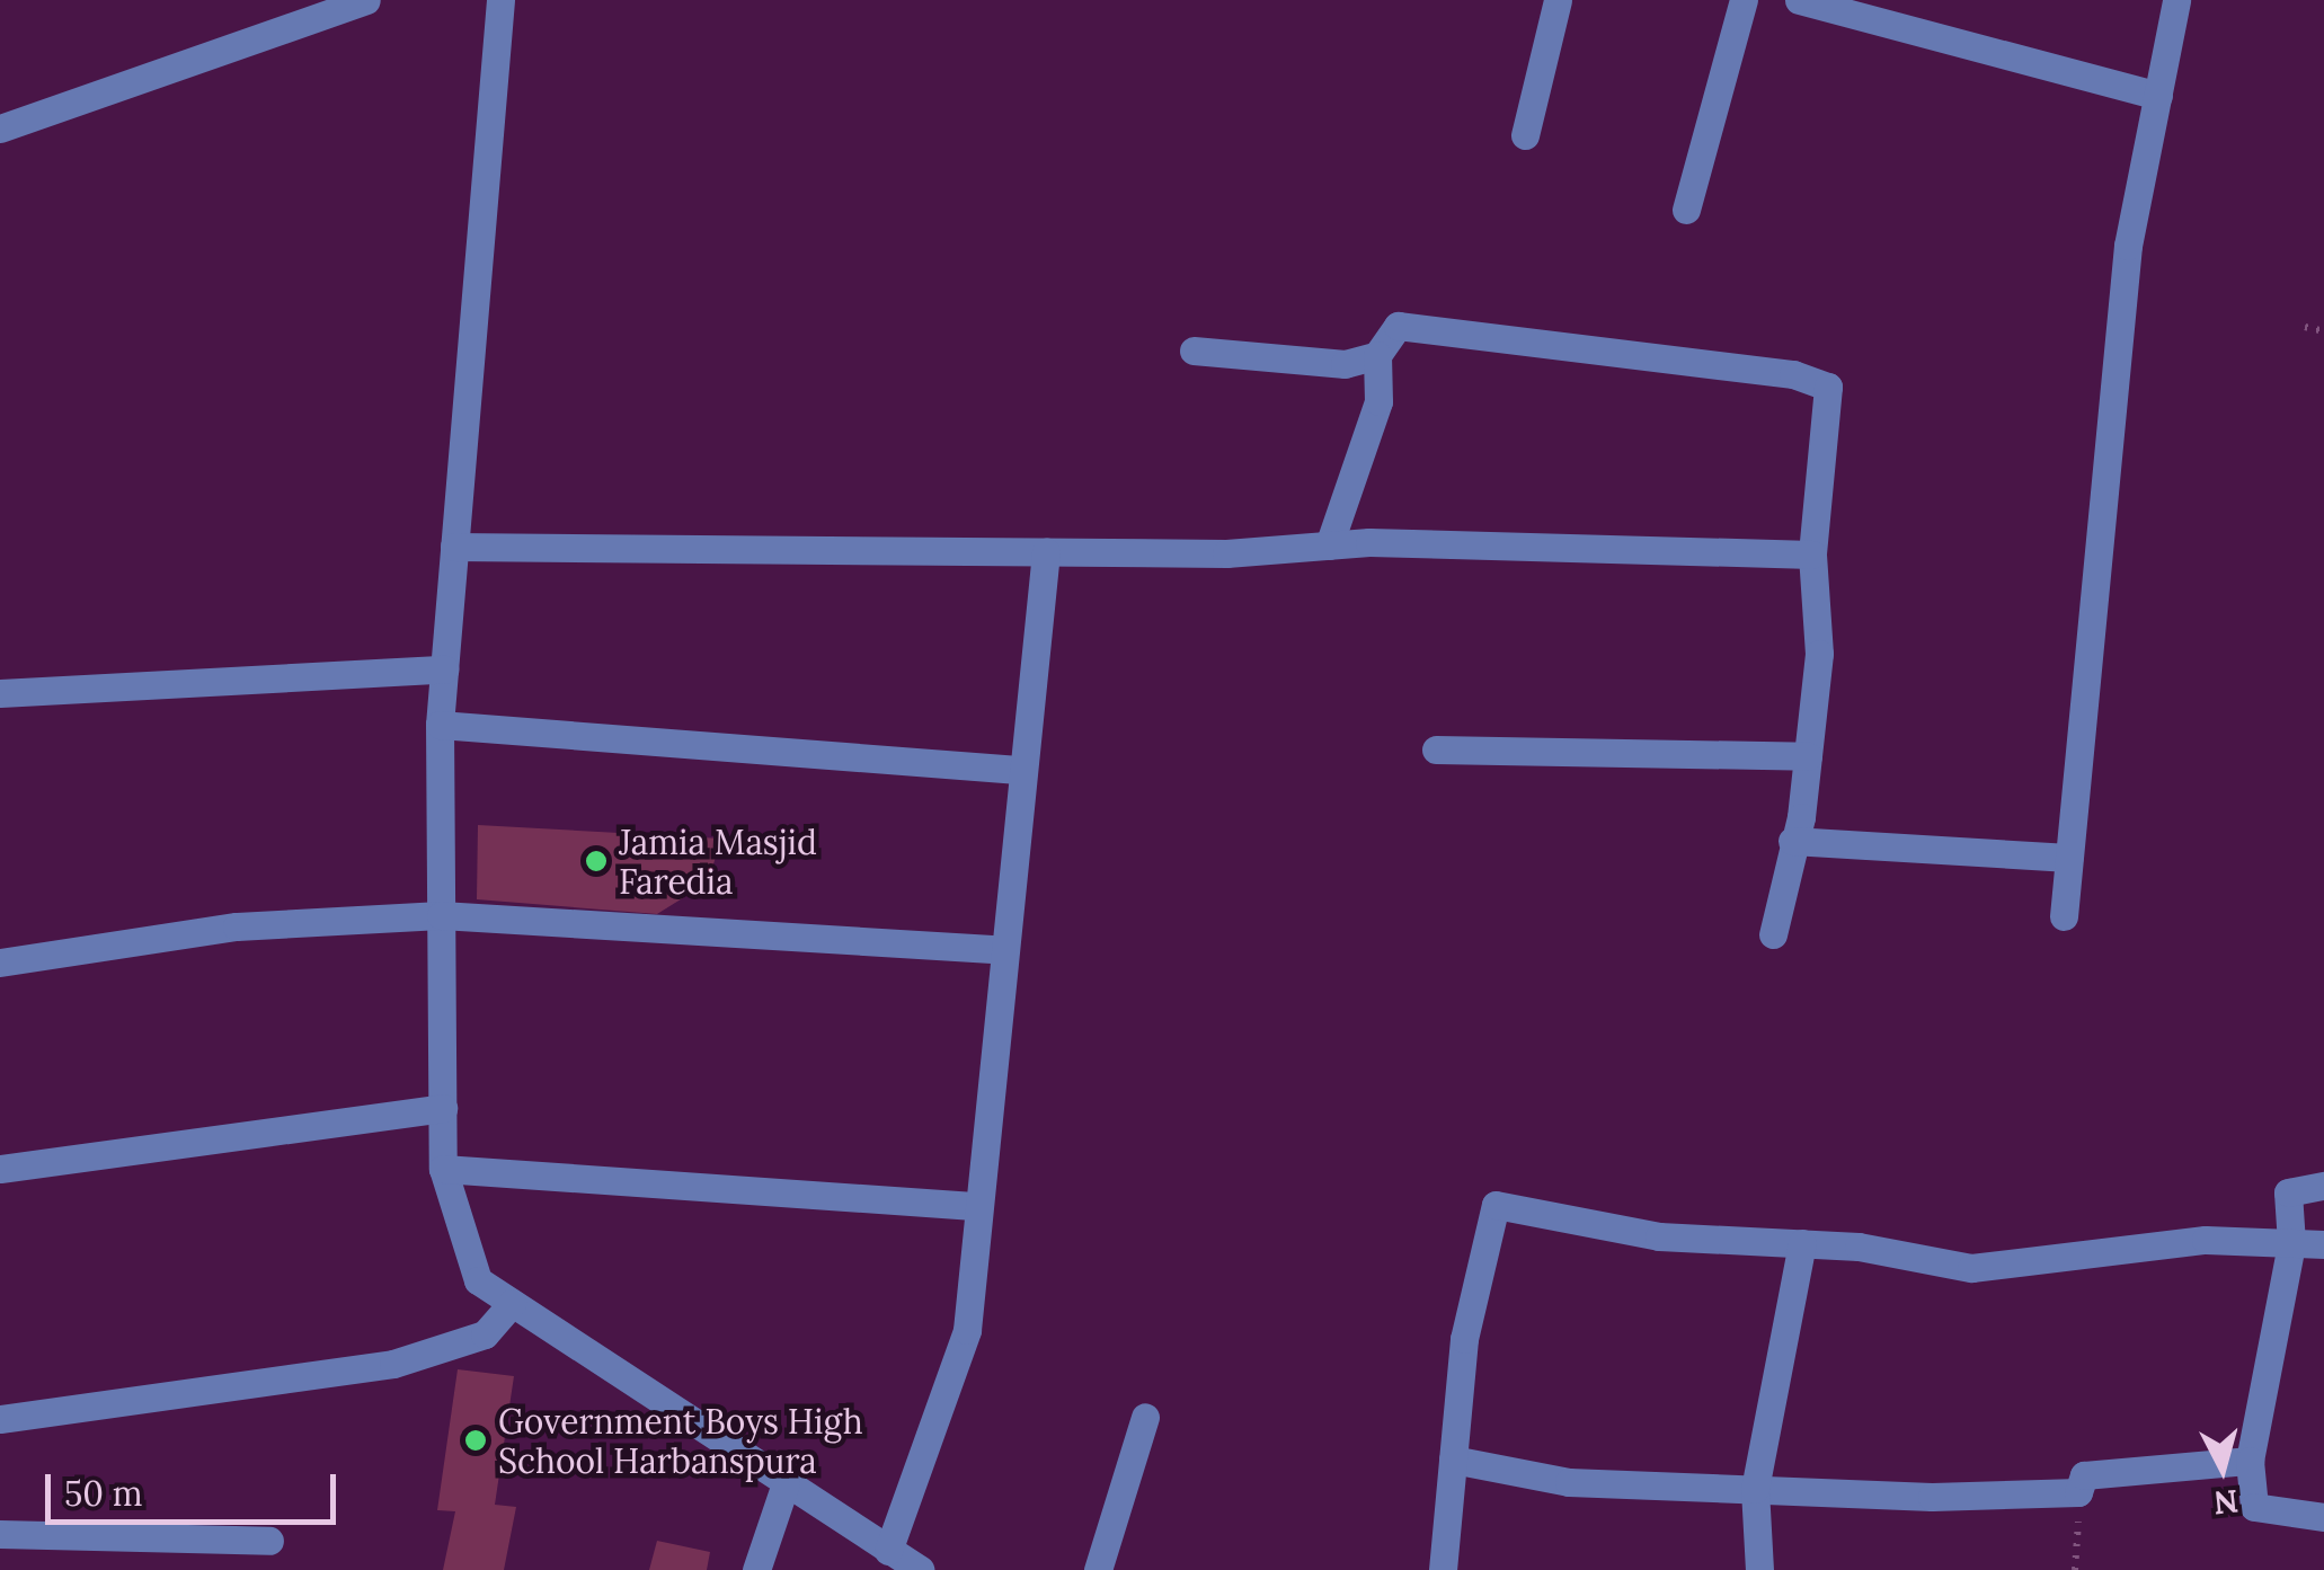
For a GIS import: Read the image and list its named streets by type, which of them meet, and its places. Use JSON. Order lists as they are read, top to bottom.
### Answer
{
  "places": ["Jamia Masjid Faredia", "Government Boys High School Harbanspura"],
  "scale_bar": "50 m",
  "north": "bottom"
}
